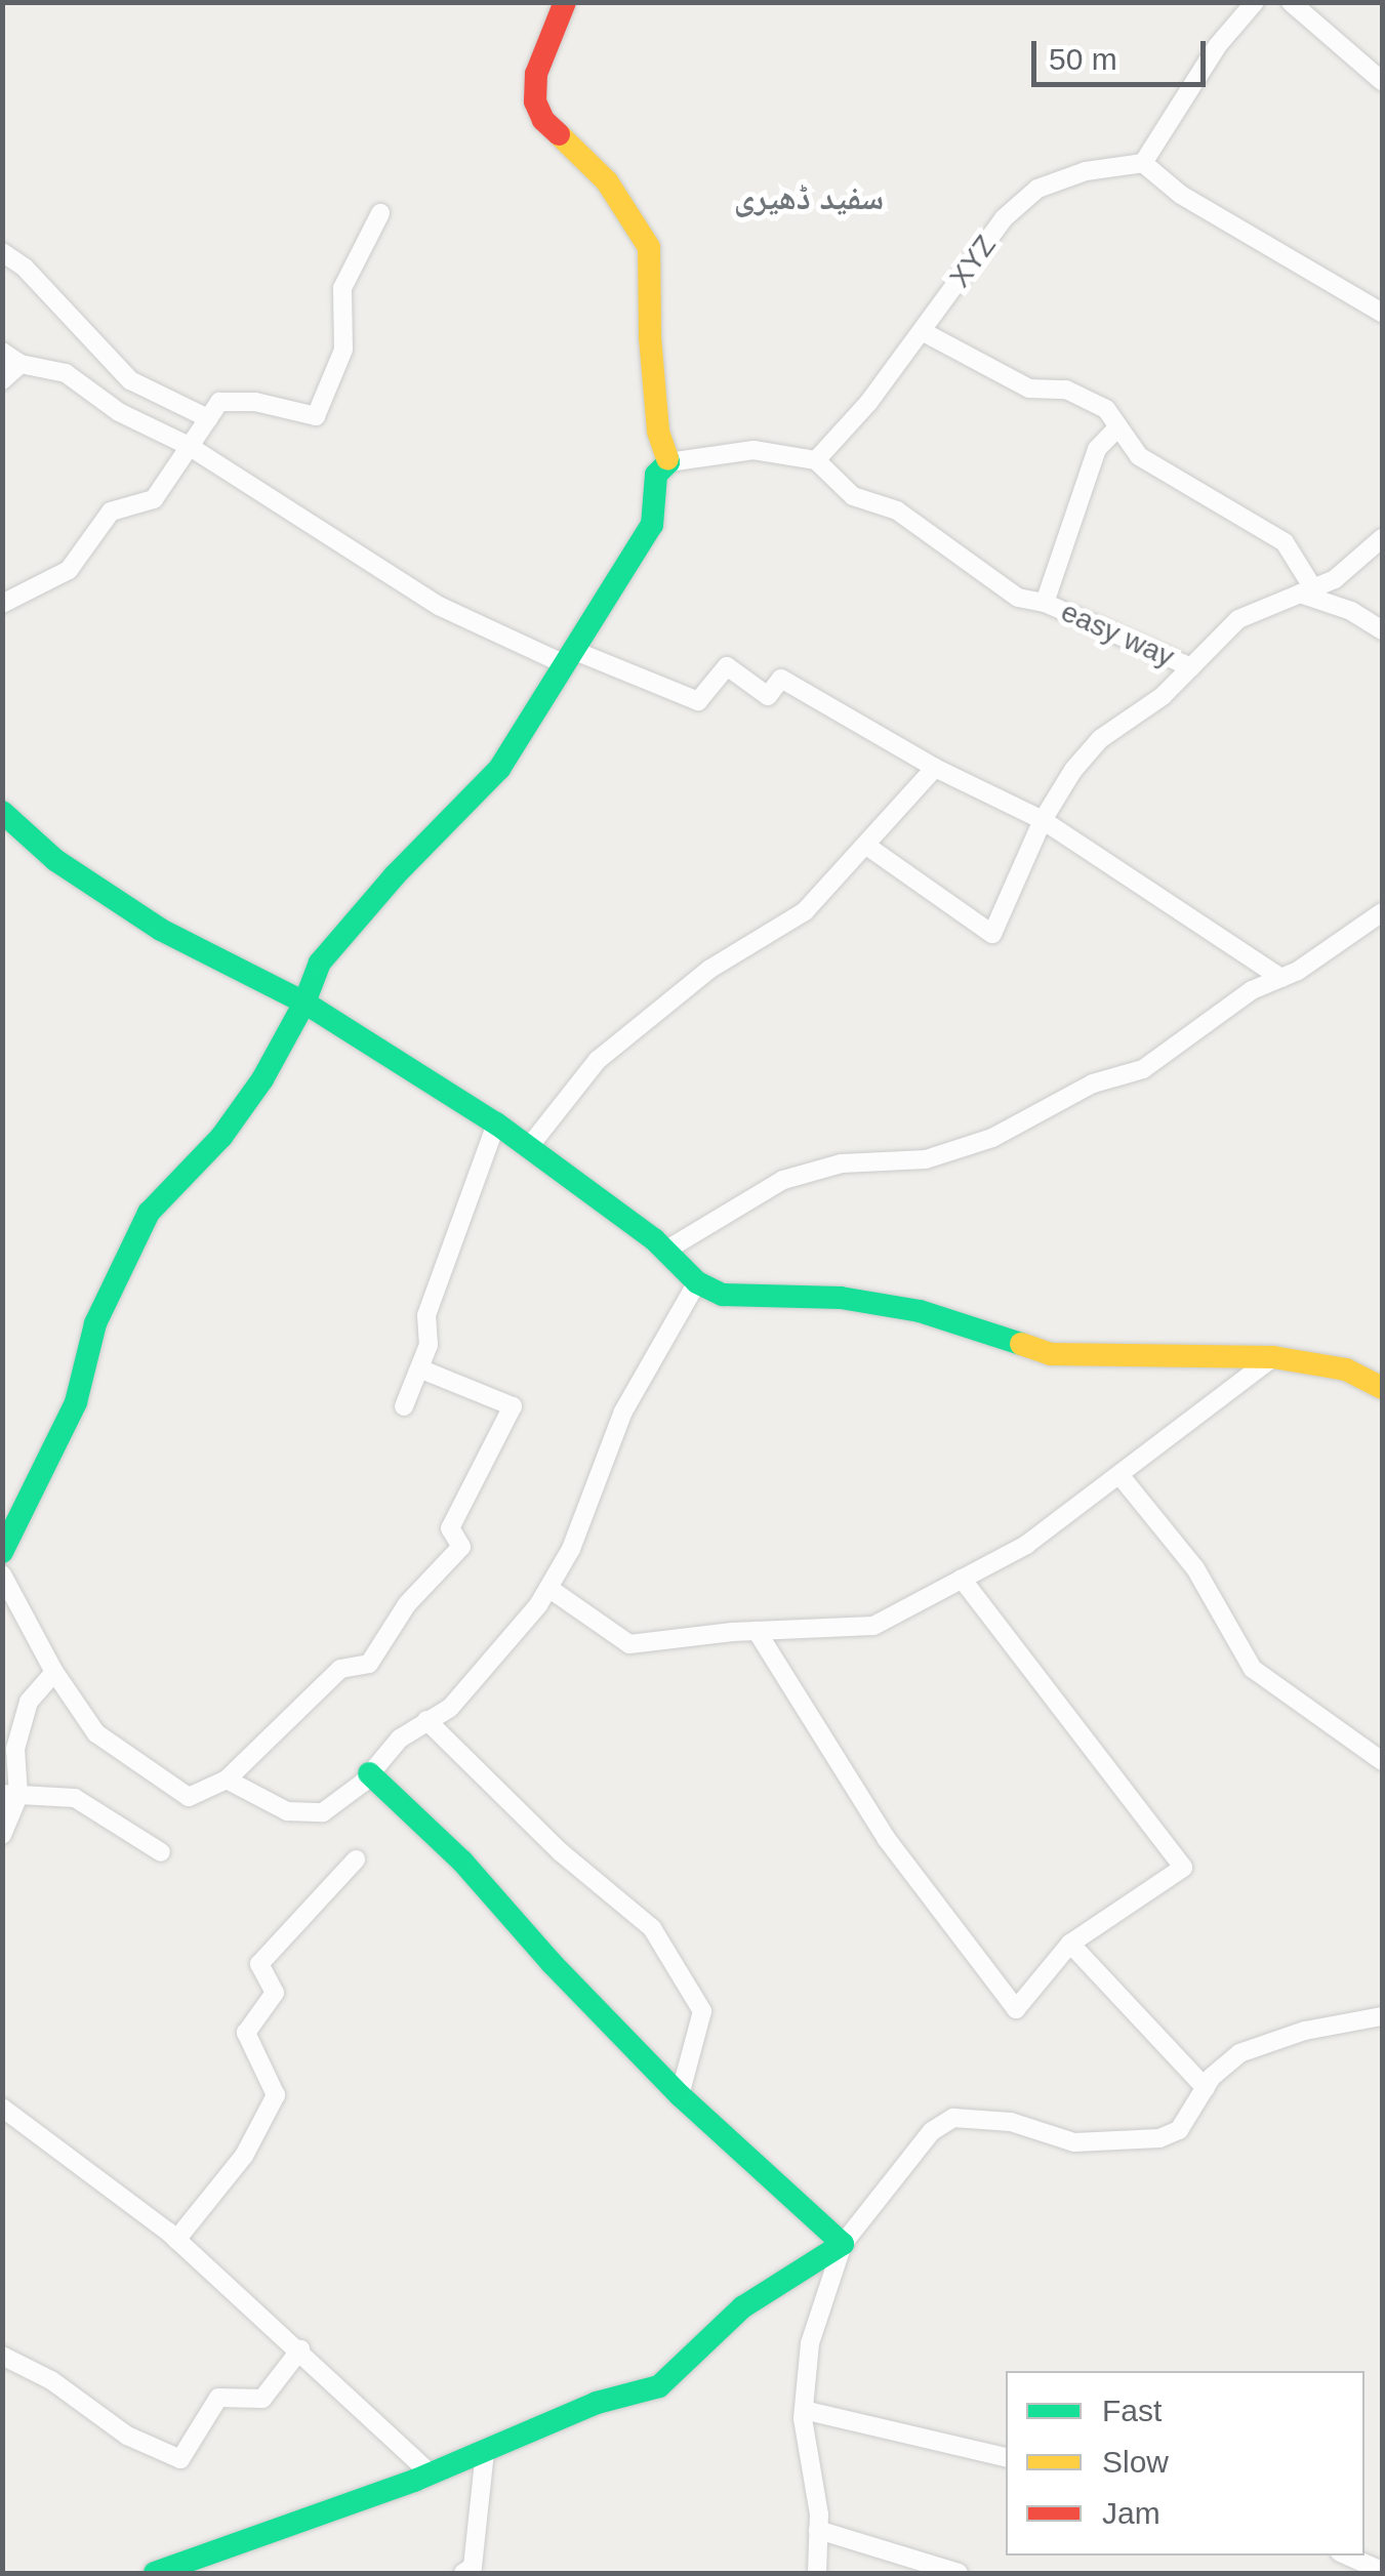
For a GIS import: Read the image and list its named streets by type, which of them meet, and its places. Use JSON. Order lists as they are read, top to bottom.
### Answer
{
  "streets": {
    "street": ["XYZ", "easy way"]
  },
  "crossings": [
    ["XYZ", "easy way"]
  ],
  "districts": ["سفید ڈھیری"],
  "legend": ["Fast", "Slow", "Jam"],
  "scale_bar": "50 m"
}
